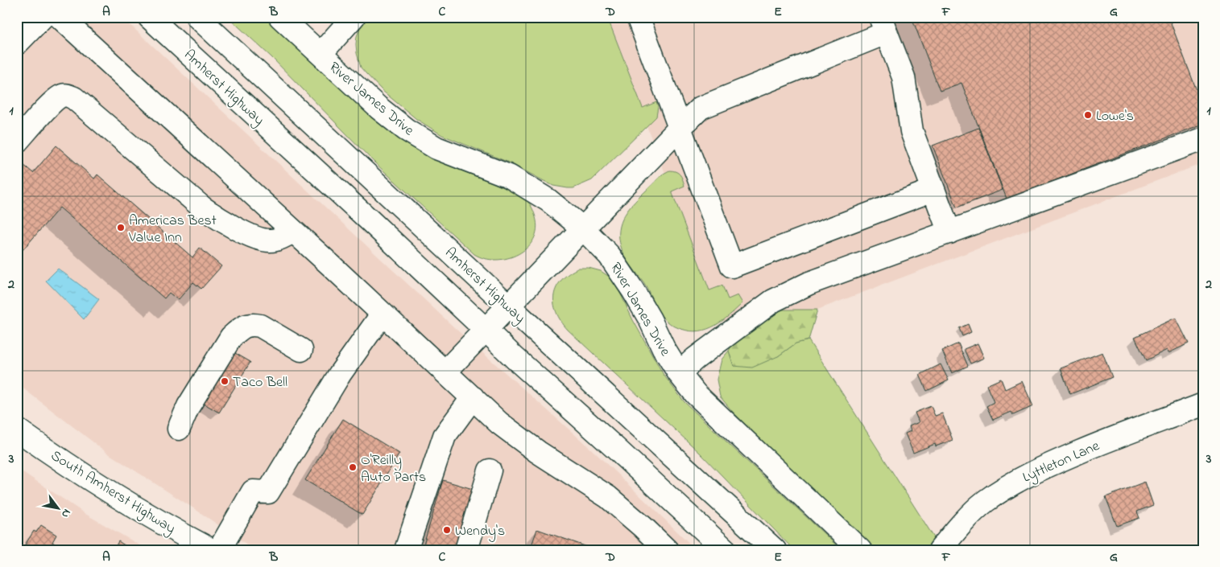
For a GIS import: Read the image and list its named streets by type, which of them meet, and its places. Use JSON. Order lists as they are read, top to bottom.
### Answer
{
  "streets": {
    "main road": [
      "Amherst Highway",
      "River James Drive",
      "Lyttleton Lane",
      "South Amherst Highway"
    ]
  },
  "places": [
    "Lowe's",
    "Americas Best Value Inn",
    "Taco Bell",
    "O'Reilly Auto Parts",
    "Wendy's"
  ],
  "north": "bottom right",
  "grid": {
    "columns": [
      "A",
      "B",
      "C",
      "D",
      "E",
      "F",
      "G"
    ],
    "rows": ["1", "2", "3"]
  }
}
